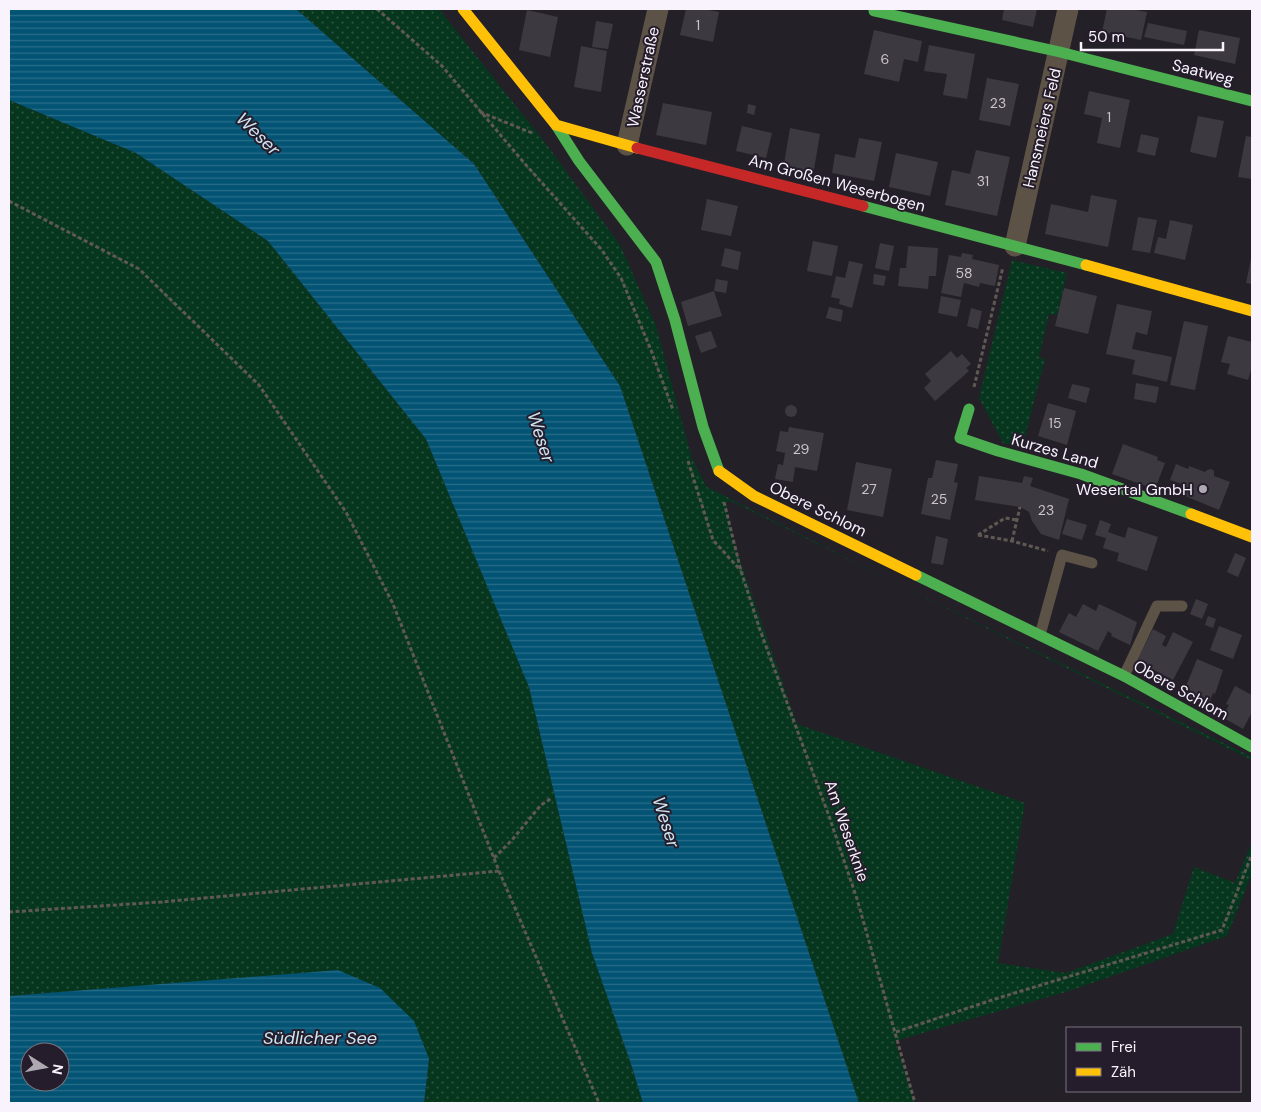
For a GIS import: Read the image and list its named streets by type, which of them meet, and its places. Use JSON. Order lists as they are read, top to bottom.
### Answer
{
  "streets": {
    "street": [
      "Saatweg",
      "Wasserstraße",
      "Hansmeiers Feld",
      "Am Großen Weserbogen",
      "Kurzes Land",
      "Obere Schlom"
    ],
    "path": ["Am Weserknie"]
  },
  "crossings": [
    ["Saatweg", "Hansmeiers Feld"],
    ["Wasserstraße", "Am Großen Weserbogen"],
    ["Hansmeiers Feld", "Am Großen Weserbogen"],
    ["Am Großen Weserbogen", "Obere Schlom"]
  ],
  "water": ["Weser", "Südlicher See"],
  "places": ["Wesertal GmbH"],
  "house_numbers": [
    "1",
    "6",
    "23",
    "1",
    "31",
    "58",
    "15",
    "29",
    "27",
    "25",
    "23"
  ],
  "legend": ["Frei", "Zäh"],
  "scale_bar": "50 m",
  "north": "right"
}
